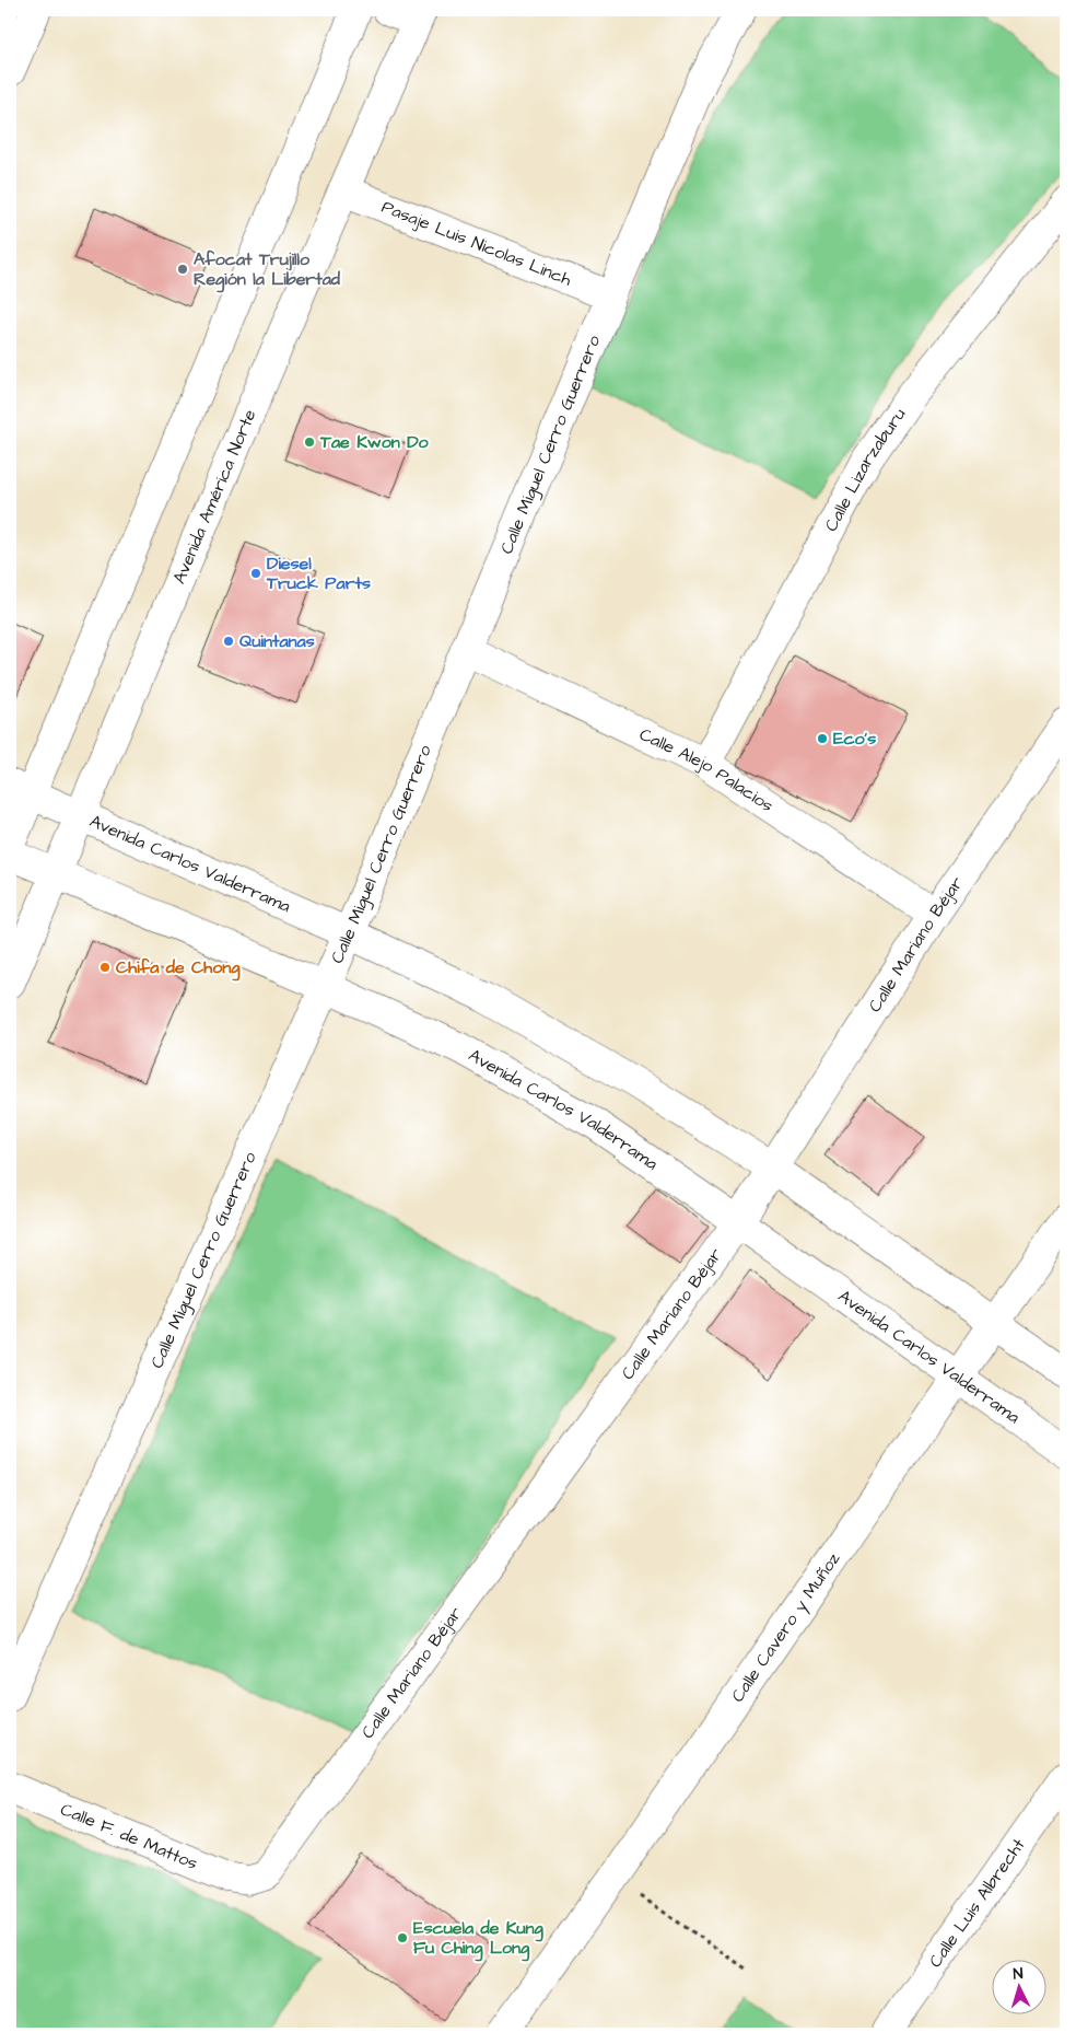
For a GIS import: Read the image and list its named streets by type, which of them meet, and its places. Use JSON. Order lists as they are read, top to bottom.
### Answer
{
  "streets": {
    "street": [
      "Pasaje Luis Nicolas Linch",
      "Calle Miguel Cerro Guerrero",
      "Calle Lizarzaburu",
      "Avenida América Norte",
      "Calle Alejo Palacios",
      "Avenida Carlos Valderrama",
      "Calle Mariano Béjar",
      "Calle Cavero y Muñoz",
      "Calle F. de Mattos",
      "Calle Luis Albrecht"
    ]
  },
  "crossings": [
    ["Pasaje Luis Nicolas Linch", "Calle Miguel Cerro Guerrero"],
    ["Pasaje Luis Nicolas Linch", "Avenida América Norte"],
    ["Calle Miguel Cerro Guerrero", "Calle Alejo Palacios"],
    ["Calle Miguel Cerro Guerrero", "Avenida Carlos Valderrama"],
    ["Calle Lizarzaburu", "Calle Alejo Palacios"],
    ["Avenida América Norte", "Avenida Carlos Valderrama"],
    ["Calle Alejo Palacios", "Calle Mariano Béjar"],
    ["Avenida Carlos Valderrama", "Calle Mariano Béjar"],
    ["Avenida Carlos Valderrama", "Calle Cavero y Muñoz"],
    ["Calle Mariano Béjar", "Calle F. de Mattos"]
  ],
  "places": [
    "Afocat Trujillo Región la Libertad",
    "Tae Kwon Do",
    "Diesel Truck Parts",
    "Quintanas",
    "Eco's",
    "Chifa de Chong",
    "Escuela de Kung Fu Ching Long"
  ],
  "north": "top"
}
